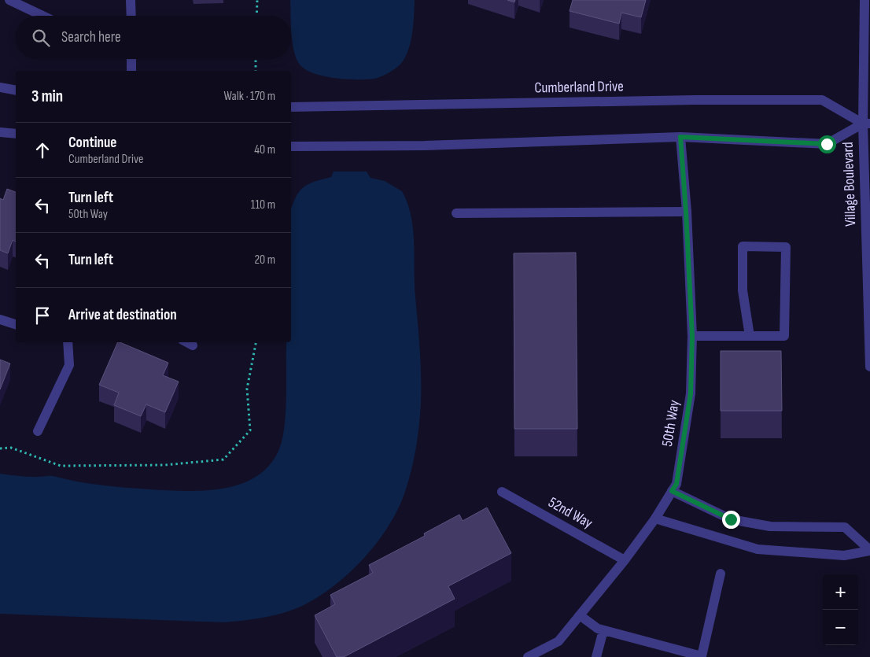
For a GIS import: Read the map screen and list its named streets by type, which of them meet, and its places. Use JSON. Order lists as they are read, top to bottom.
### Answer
{
  "streets": {
    "street": [
      "Cumberland Drive",
      "Village Boulevard",
      "50th Way",
      "52nd Way"
    ]
  },
  "crossings": [
    ["Cumberland Drive", "Village Boulevard"],
    ["50th Way", "52nd Way"]
  ],
  "page": {
    "search": "Search here",
    "heading": ["3 min", "Walk · 170 m"],
    "list": [
      ["Continue", "Cumberland Drive", "40 m"],
      ["Turn left", "50th Way", "110 m"],
      ["Turn left", "20 m"],
      "Arrive at destination"
    ],
    "map_buttons": ["+", "−"]
  }
}
